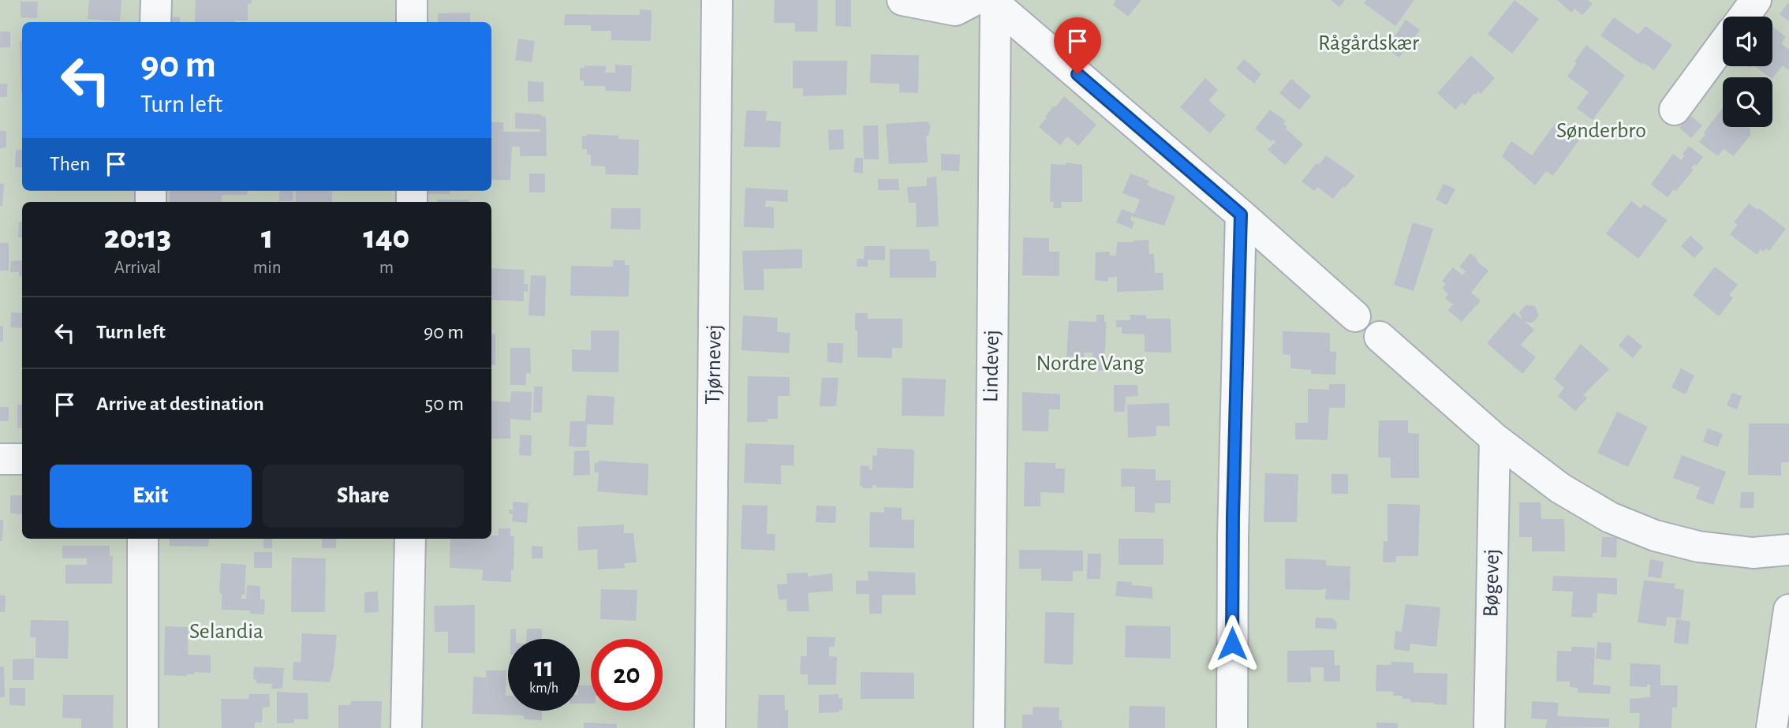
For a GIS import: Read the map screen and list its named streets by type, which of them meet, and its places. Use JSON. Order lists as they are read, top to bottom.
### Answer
{
  "streets": {
    "street": ["Tjørnevej", "Lindevej", "Bøgevej"]
  },
  "parks": [
    "Rågårdskær",
    "Sønderbro",
    "Nordre Vang",
    "Selandia"
  ],
  "page": {
    "turn": ["90 m", "Turn left"],
    "then": "Then",
    "eta": [
      "20:13",
      "Arrival",
      "1",
      "min",
      "140",
      "m"
    ],
    "list": [
      {
        "name": "Turn left",
        "value": "90 m"
      },
      {
        "name": "Arrive at destination",
        "value": "50 m"
      }
    ],
    "buttons": ["Exit", "Share"],
    "speed": "11 km/h",
    "limit": "20"
  }
}
